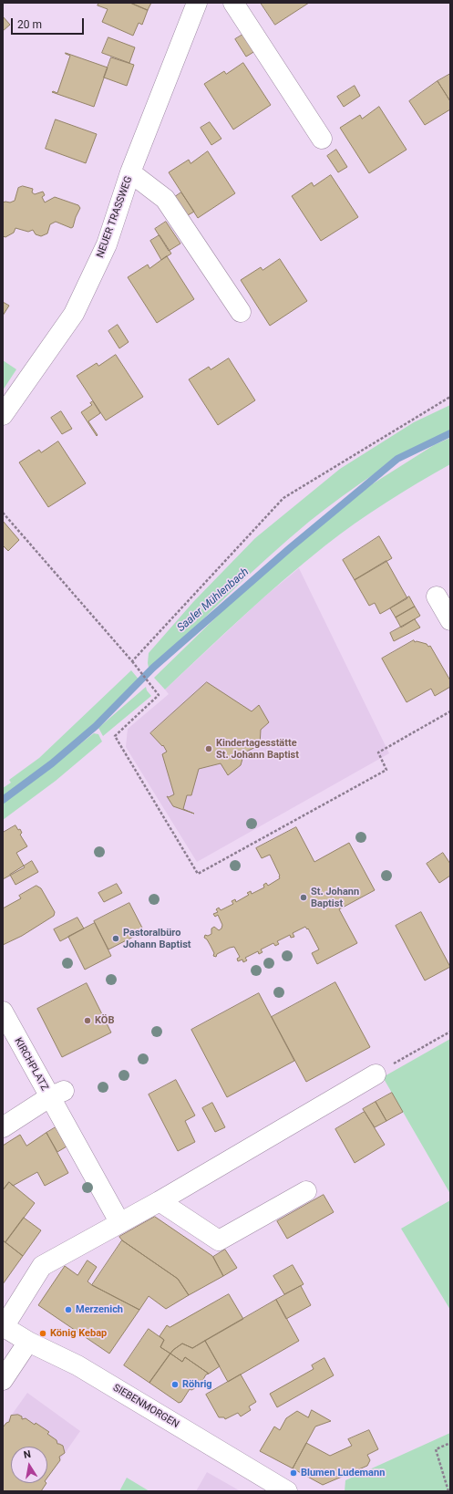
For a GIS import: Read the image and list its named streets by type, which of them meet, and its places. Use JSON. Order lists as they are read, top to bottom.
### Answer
{
  "streets": {
    "street": ["NEUER TRASSWEG", "KIRCHPLATZ", "SIEBENMORGEN"]
  },
  "water": ["Saaler Mühlenbach"],
  "places": [
    "Kindertagesstätte St. Johann Baptist",
    "St. Johann Baptist",
    "Pastoralbüro Johann Baptist",
    "KÖB",
    "Merzenich",
    "König Kebap",
    "Röhrig",
    "Blumen Ludemann"
  ],
  "scale_bar": "20 m",
  "north": "top"
}
